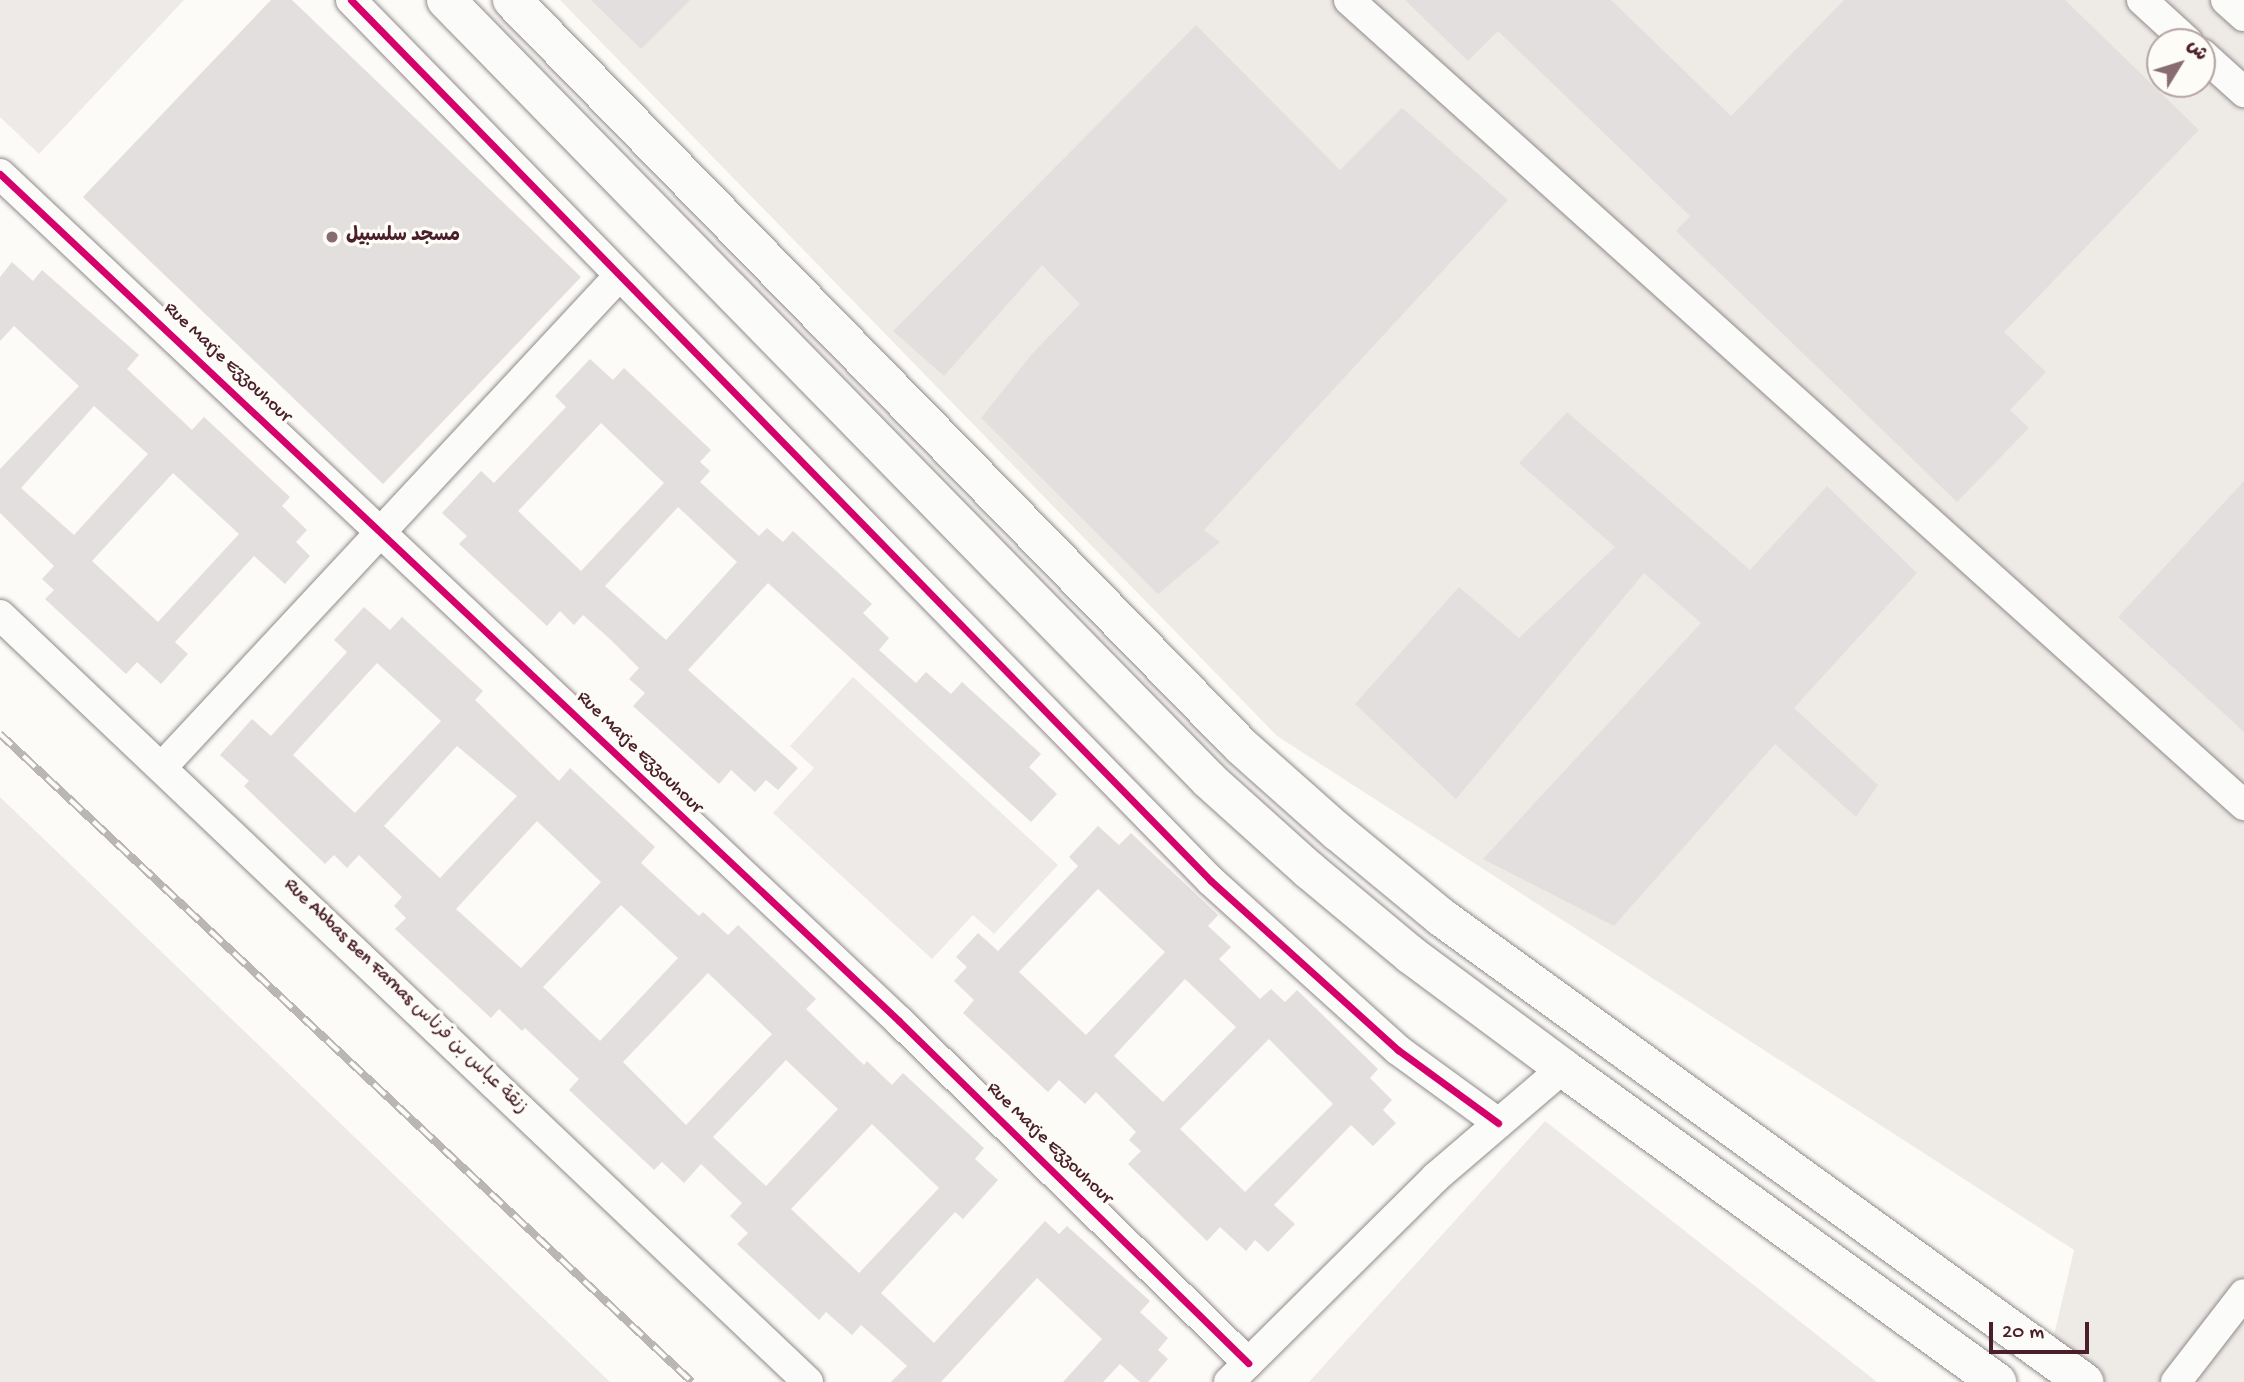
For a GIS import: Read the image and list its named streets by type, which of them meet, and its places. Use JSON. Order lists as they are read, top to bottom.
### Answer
{
  "streets": {
    "street": ["Rue Marje Ezzouhour", "Rue Abbas Ben Farnas زنقة عباس بن فرناس"]
  },
  "places": ["مسجد سلسبيل"],
  "scale_bar": "20 m",
  "north": "top right"
}
